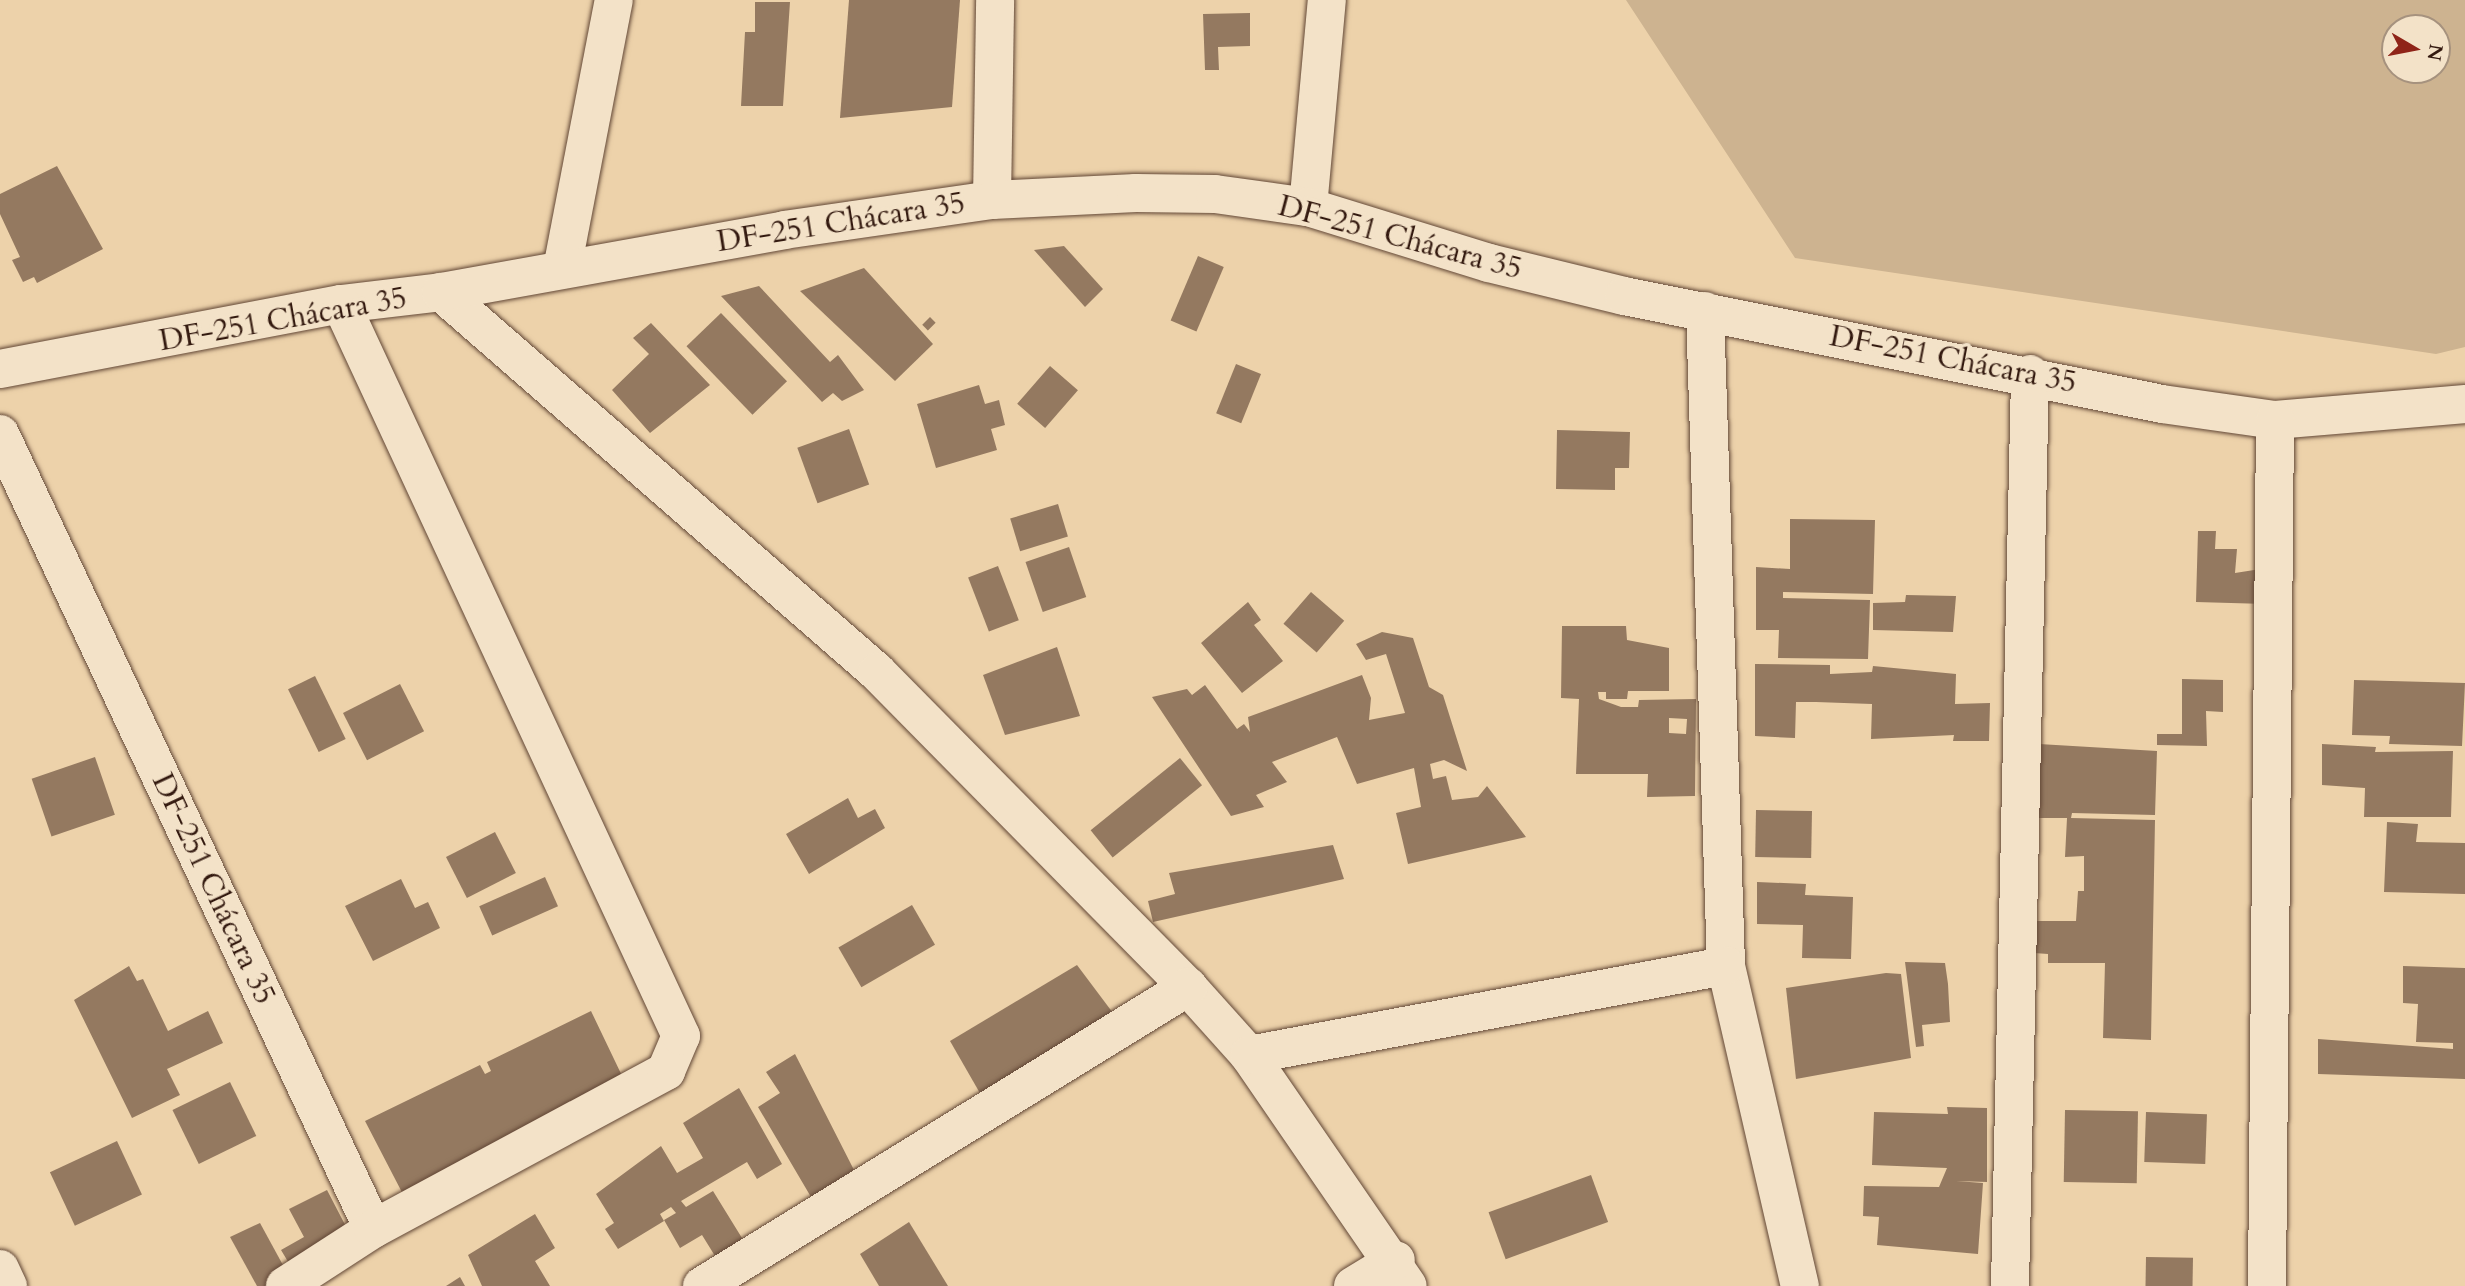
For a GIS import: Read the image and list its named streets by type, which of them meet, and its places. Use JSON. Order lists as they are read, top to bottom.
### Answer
{
  "streets": {
    "street": ["DF-251 Chácara 35"]
  },
  "north": "right"
}
